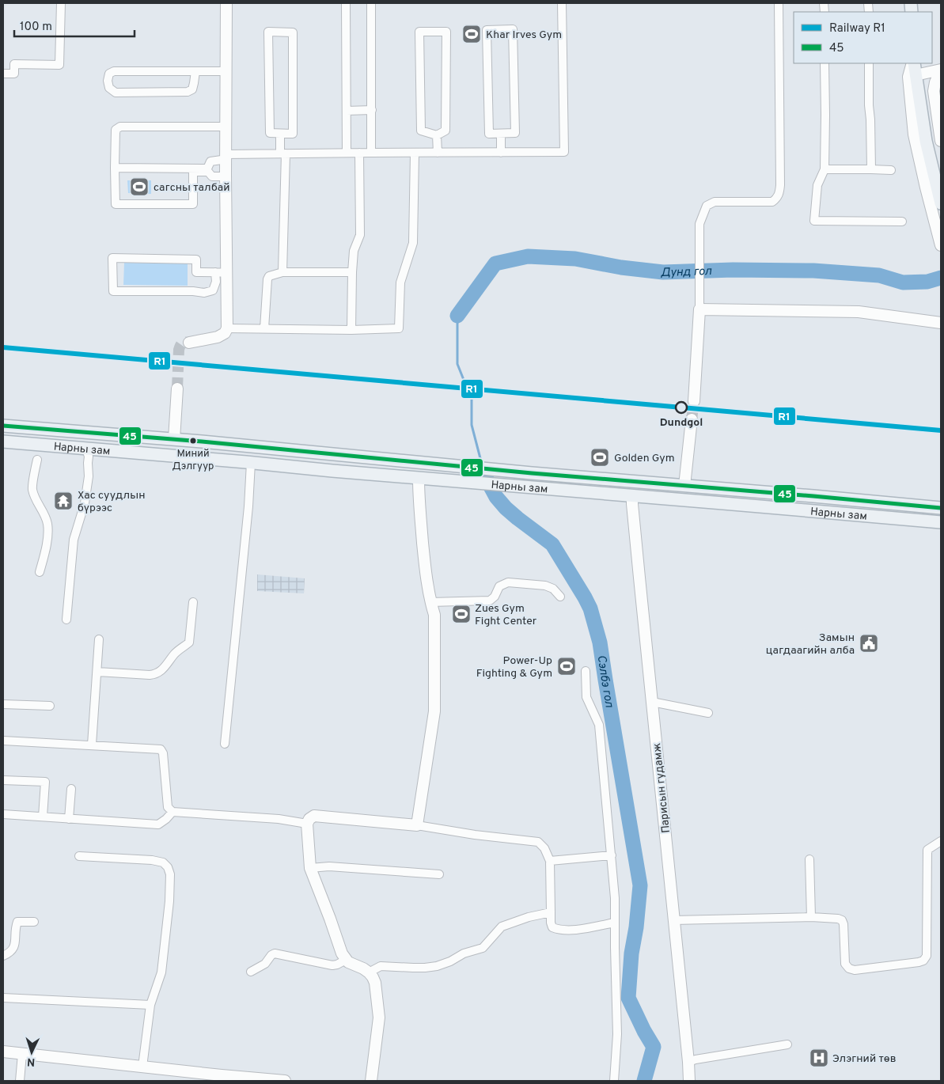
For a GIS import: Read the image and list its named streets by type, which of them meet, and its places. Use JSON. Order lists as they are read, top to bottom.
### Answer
{
  "streets": {
    "main road": ["Нарны зам"],
    "street": ["Парисын гудамж"]
  },
  "crossings": [
    ["Нарны зам", "Парисын гудамж"]
  ],
  "water": ["Дунд гол", "Сэлбэ гол"],
  "places": {
    "sports": [
      "Khar Irves Gym",
      "сагсны талбай",
      "Golden Gym",
      "Zues Gym Fight Center",
      "Power-Up Fighting & Gym"
    ],
    "other": ["Dundgol", "Миний Дэлгуур"],
    "temple": ["Хас суудлын бүрээс"],
    "public building": ["Замын цагдаагийн алба"],
    "hospital": ["Элэгний төв"]
  },
  "lines": ["rail line R1", "transit line 45"],
  "legend": ["Railway R1", "45"],
  "scale_bar": "100 m",
  "north": "bottom"
}
